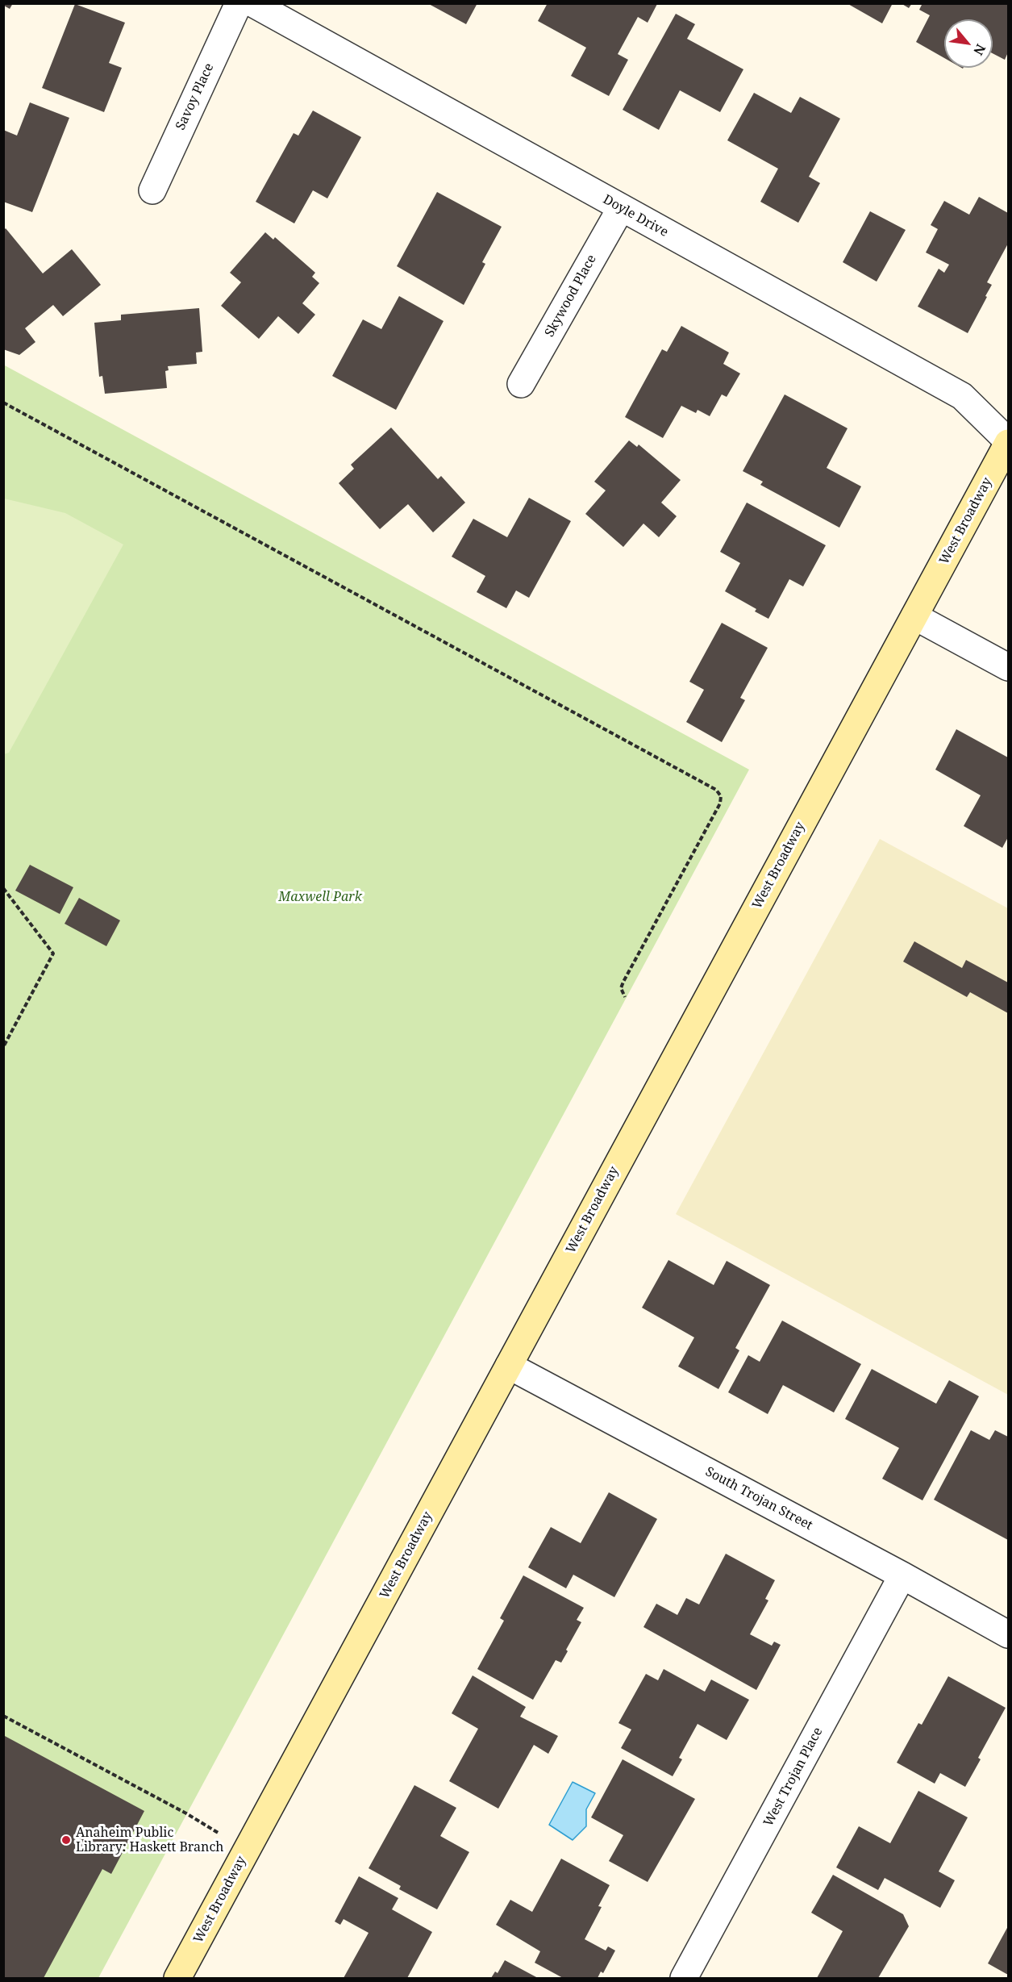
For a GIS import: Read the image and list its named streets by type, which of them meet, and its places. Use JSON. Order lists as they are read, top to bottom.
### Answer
{
  "streets": {
    "main road": ["West Broadway"],
    "street": [
      "Savoy Place",
      "Doyle Drive",
      "Skywood Place",
      "South Trojan Street",
      "West Trojan Place"
    ]
  },
  "crossings": [
    ["Doyle Drive", "Skywood Place"],
    ["Doyle Drive", "West Broadway"],
    ["West Broadway", "South Trojan Street"],
    ["South Trojan Street", "West Trojan Place"]
  ],
  "parks": ["Maxwell Park"],
  "places": ["Anaheim Public Library: Haskett Branch"],
  "north": "bottom right"
}
